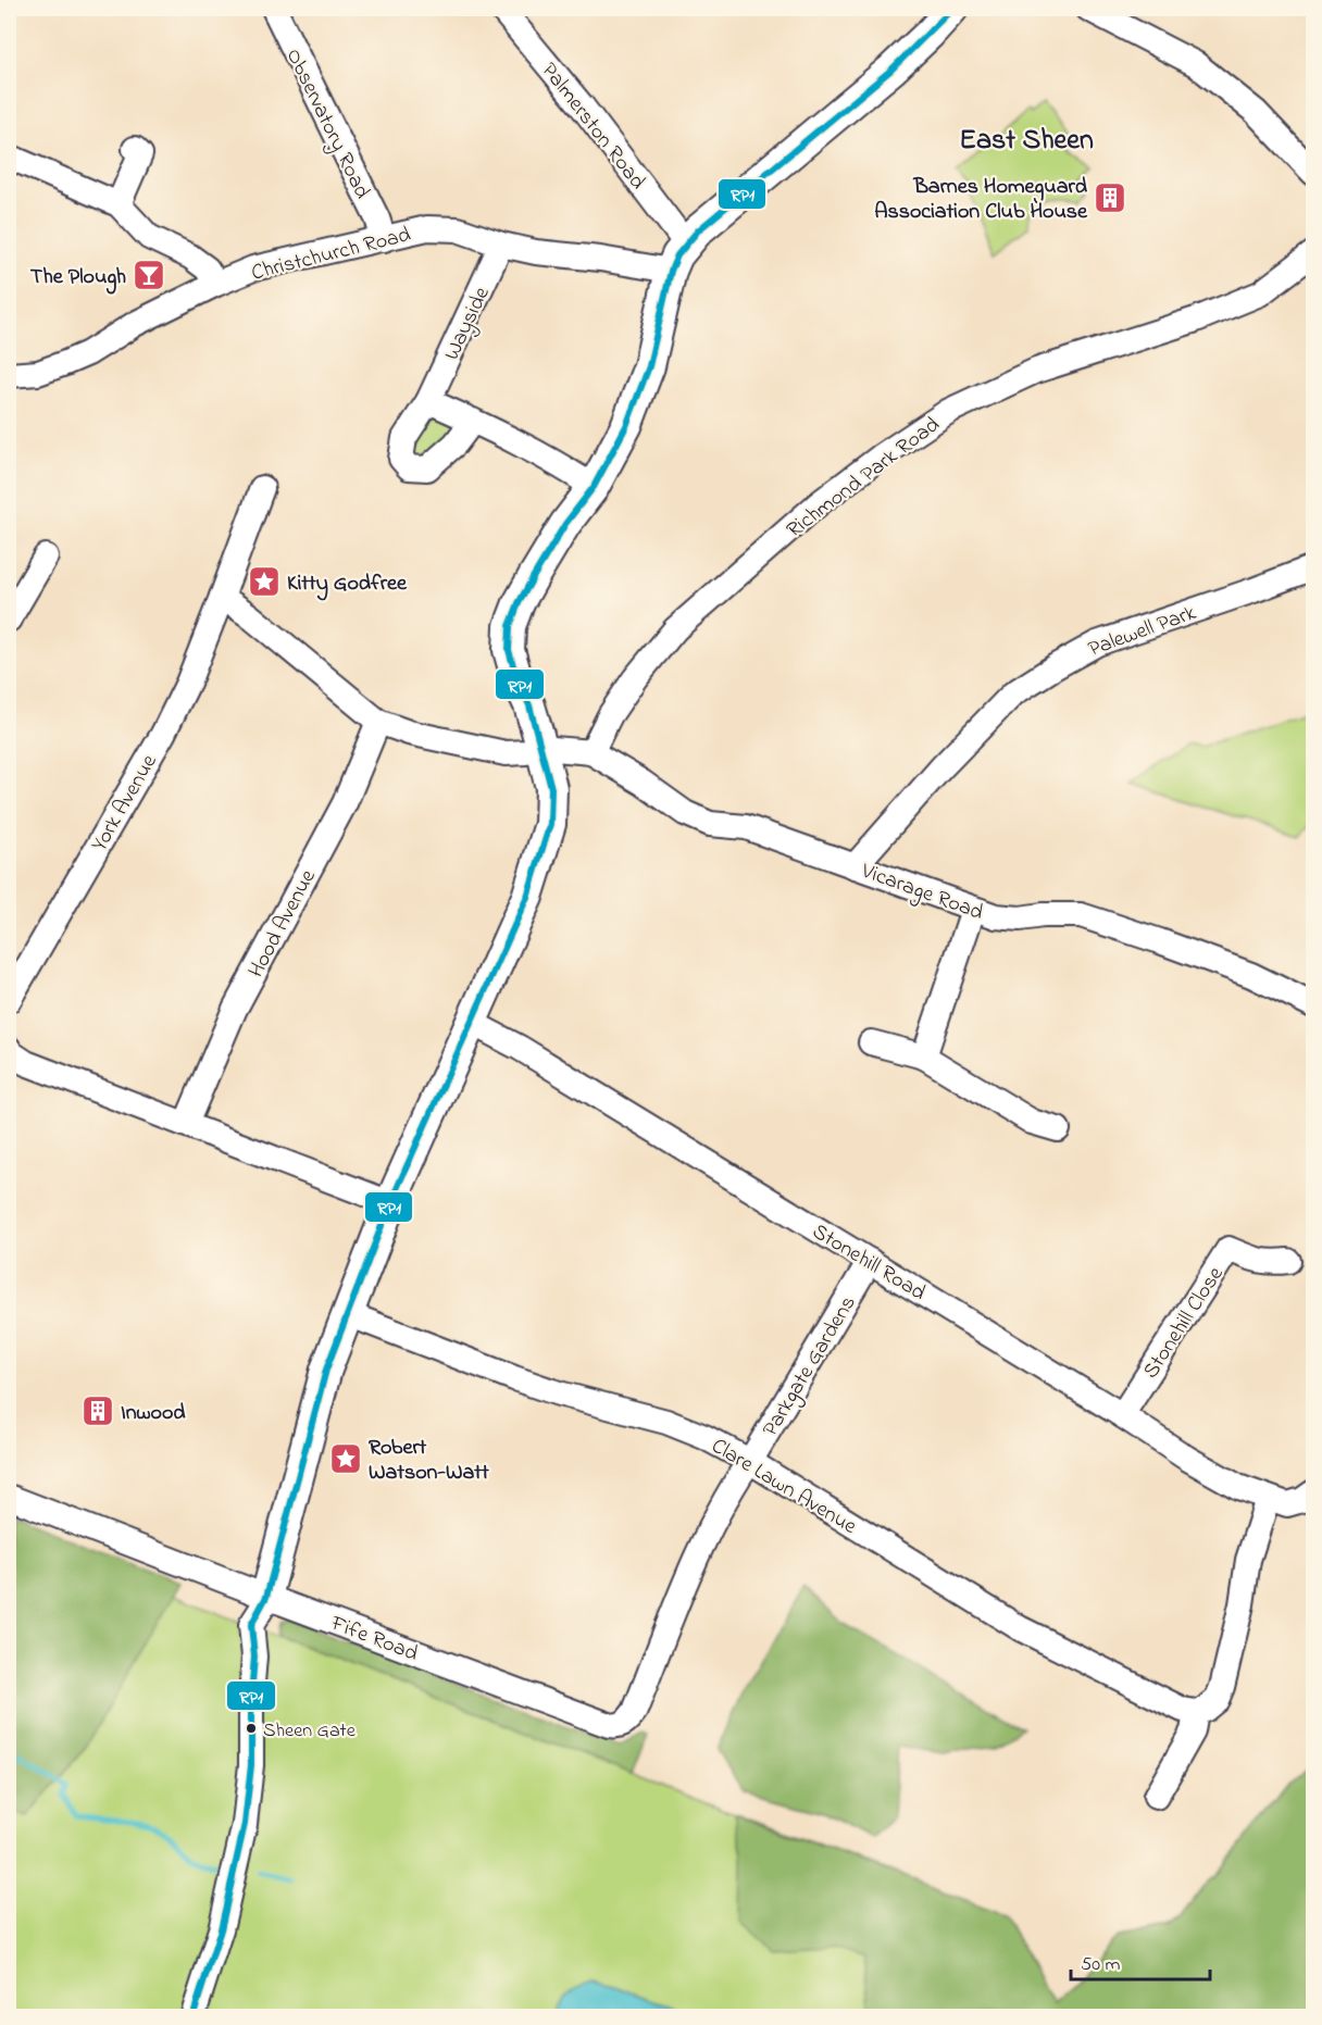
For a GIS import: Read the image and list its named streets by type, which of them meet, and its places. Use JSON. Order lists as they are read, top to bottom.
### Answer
{
  "streets": {
    "street": [
      "Observatory Road",
      "Palmerston Road",
      "Christchurch Road",
      "Wayside",
      "Richmond Park Road",
      "Palewell Park",
      "York Avenue",
      "Vicarage Road",
      "Hood Avenue",
      "Stonehill Road",
      "Stonehill Close",
      "Parkgate Gardens",
      "Clare Lawn Avenue",
      "Fife Road"
    ]
  },
  "crossings": [
    ["Observatory Road", "Christchurch Road"],
    ["Christchurch Road", "Wayside"],
    ["Richmond Park Road", "Vicarage Road"],
    ["Palewell Park", "Vicarage Road"],
    ["Stonehill Road", "Stonehill Close"],
    ["Stonehill Road", "Parkgate Gardens"],
    ["Parkgate Gardens", "Clare Lawn Avenue"],
    ["Parkgate Gardens", "Fife Road"]
  ],
  "districts": ["East Sheen"],
  "places": {
    "building": ["Barnes Homeguard Association Club House", "Inwood"],
    "bar": ["The Plough"],
    "place": ["Kitty Godfree", "Robert Watson-Watt"],
    "other": ["Sheen Gate"]
  },
  "lines": ["transit line RP1"],
  "scale_bar": "50 m"
}
